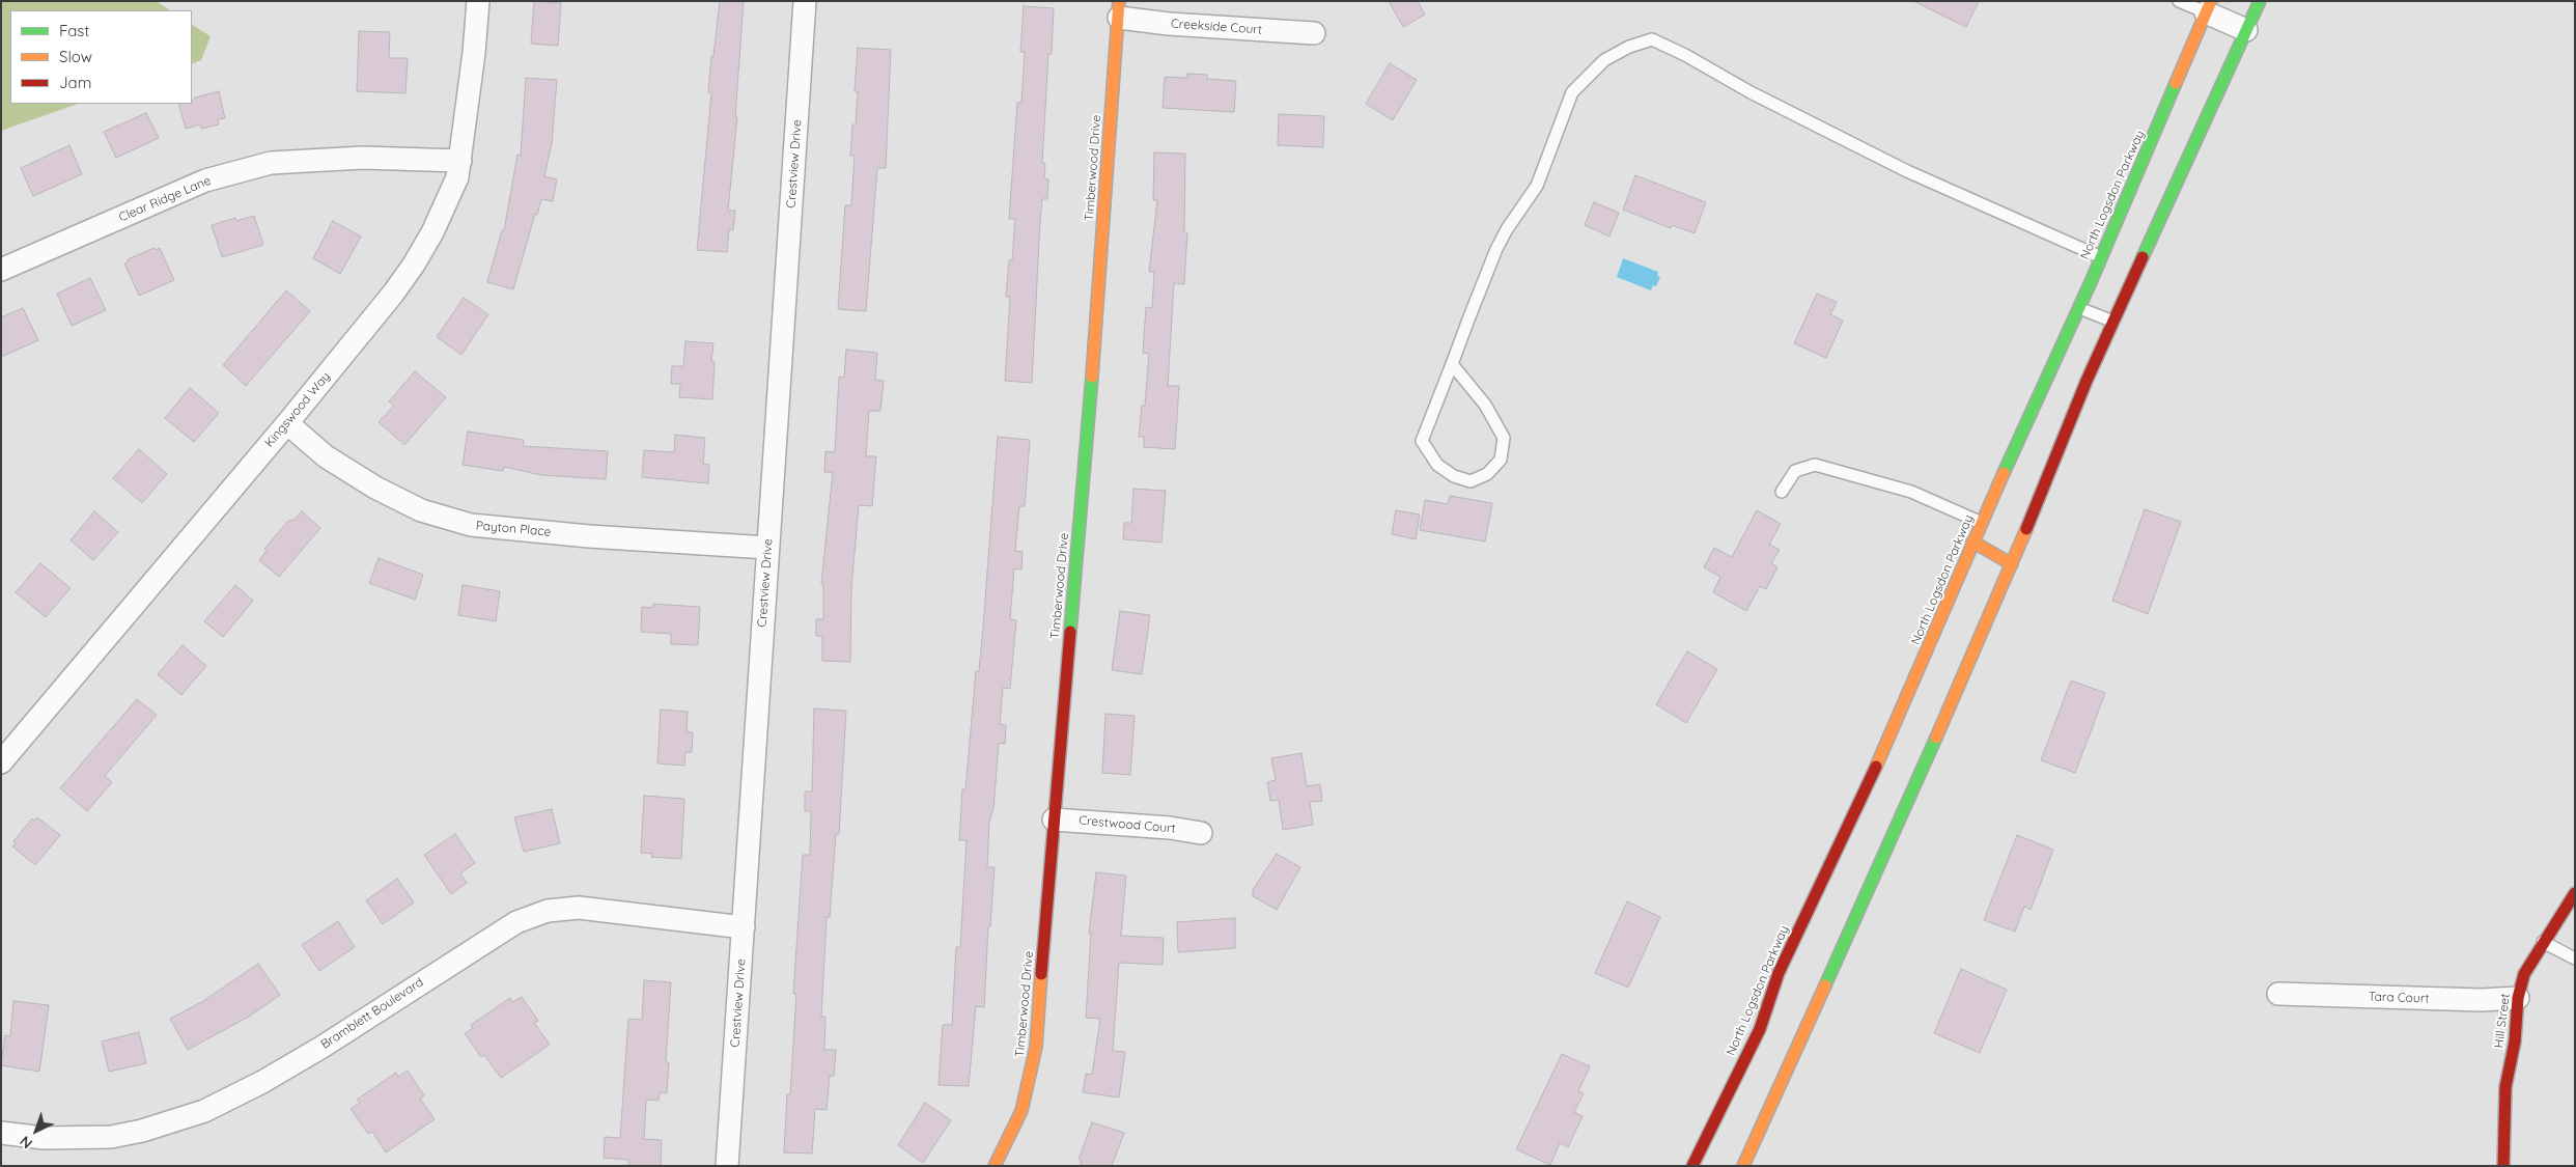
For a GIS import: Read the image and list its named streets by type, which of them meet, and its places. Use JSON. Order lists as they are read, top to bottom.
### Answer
{
  "streets": {
    "main road": ["Timberwood Drive", "North Logsdon Parkway", "Hill Street"],
    "street": [
      "Creekside Court",
      "Crestview Drive",
      "Clear Ridge Lane",
      "Kingswood Way",
      "Payton Place",
      "Crestwood Court",
      "Tara Court",
      "Bramblett Boulevard"
    ]
  },
  "crossings": [
    ["Creekside Court", "Timberwood Drive"],
    ["Crestview Drive", "Payton Place"],
    ["Crestview Drive", "Bramblett Boulevard"],
    ["Timberwood Drive", "Crestwood Court"],
    ["Clear Ridge Lane", "Kingswood Way"],
    ["Kingswood Way", "Payton Place"],
    ["Tara Court", "Hill Street"]
  ],
  "legend": ["Fast", "Slow", "Jam"],
  "north": "bottom left"
}
